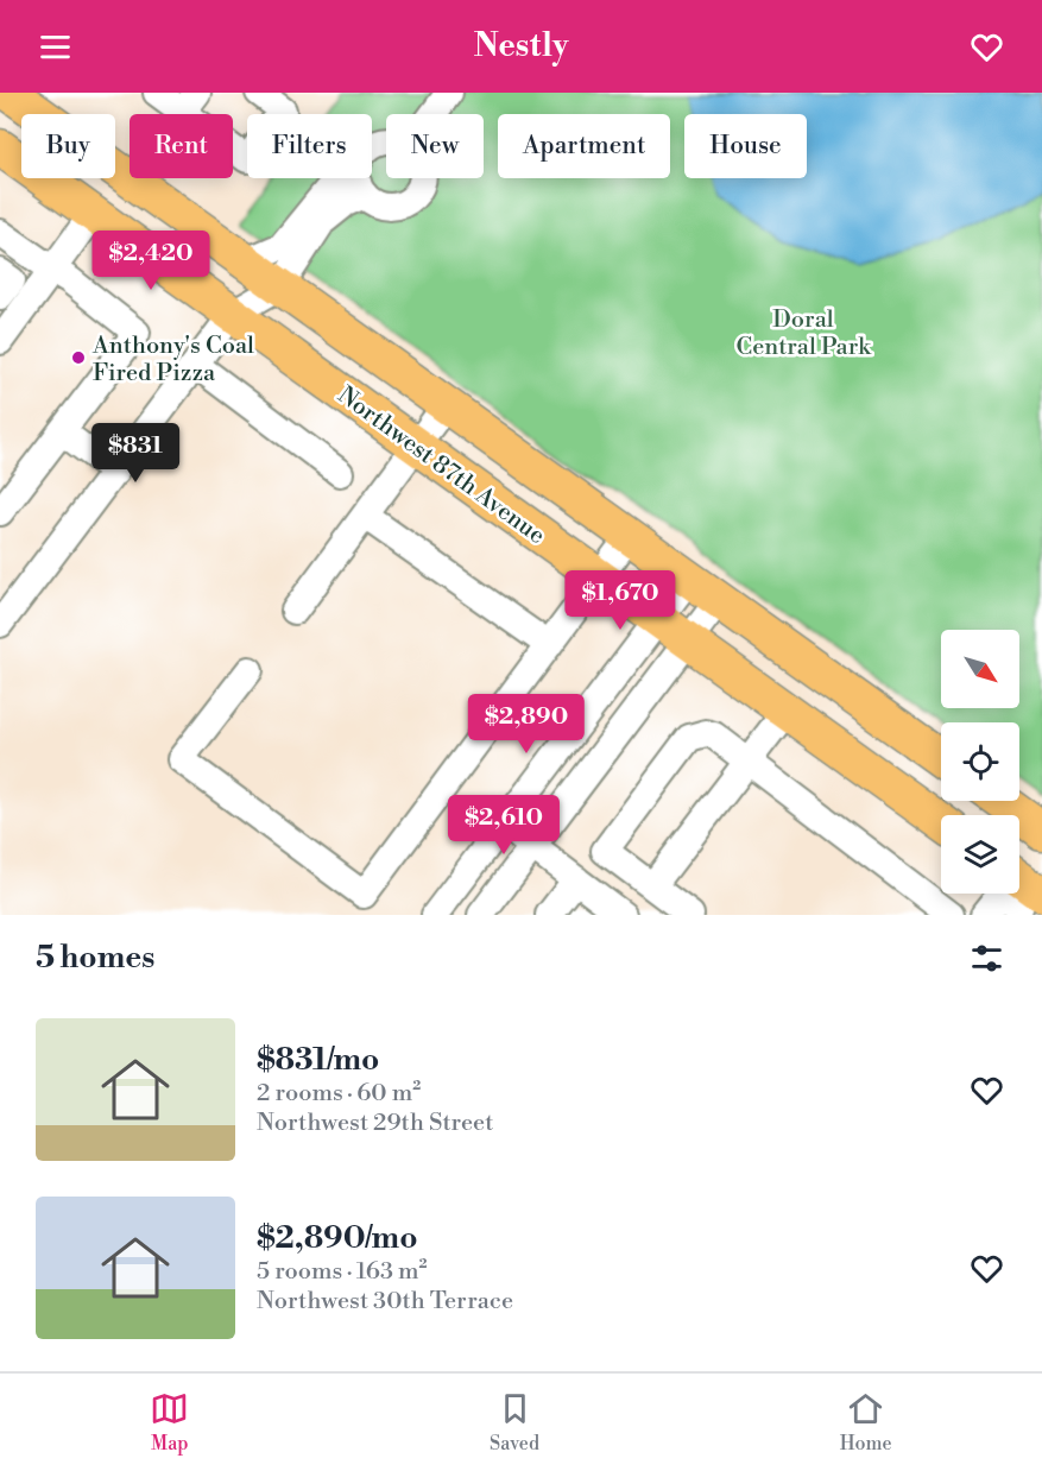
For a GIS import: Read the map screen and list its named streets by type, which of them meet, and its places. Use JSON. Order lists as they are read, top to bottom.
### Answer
{
  "streets": {
    "main road": ["Northwest 87th Avenue"]
  },
  "parks": ["Doral Central Park"],
  "places": ["Anthony's Coal Fired Pizza"],
  "north": "bottom right",
  "page": {
    "header": "Nestly",
    "chip": [
      "Buy",
      "Rent",
      "Filters",
      "New",
      "Apartment",
      "House"
    ],
    "price": [
      "$2,420",
      "$831",
      "$1,670",
      "$2,890",
      "$2,610"
    ],
    "heading": "5 homes",
    "list": [
      {
        "name": "$831/mo",
        "note": "2 rooms · 60 m² · Northwest 29th Street"
      },
      {
        "name": "$2,890/mo",
        "note": "5 rooms · 163 m² · Northwest 30th Terrace"
      }
    ],
    "tabs": ["Map", "Saved", "Home"]
  }
}
